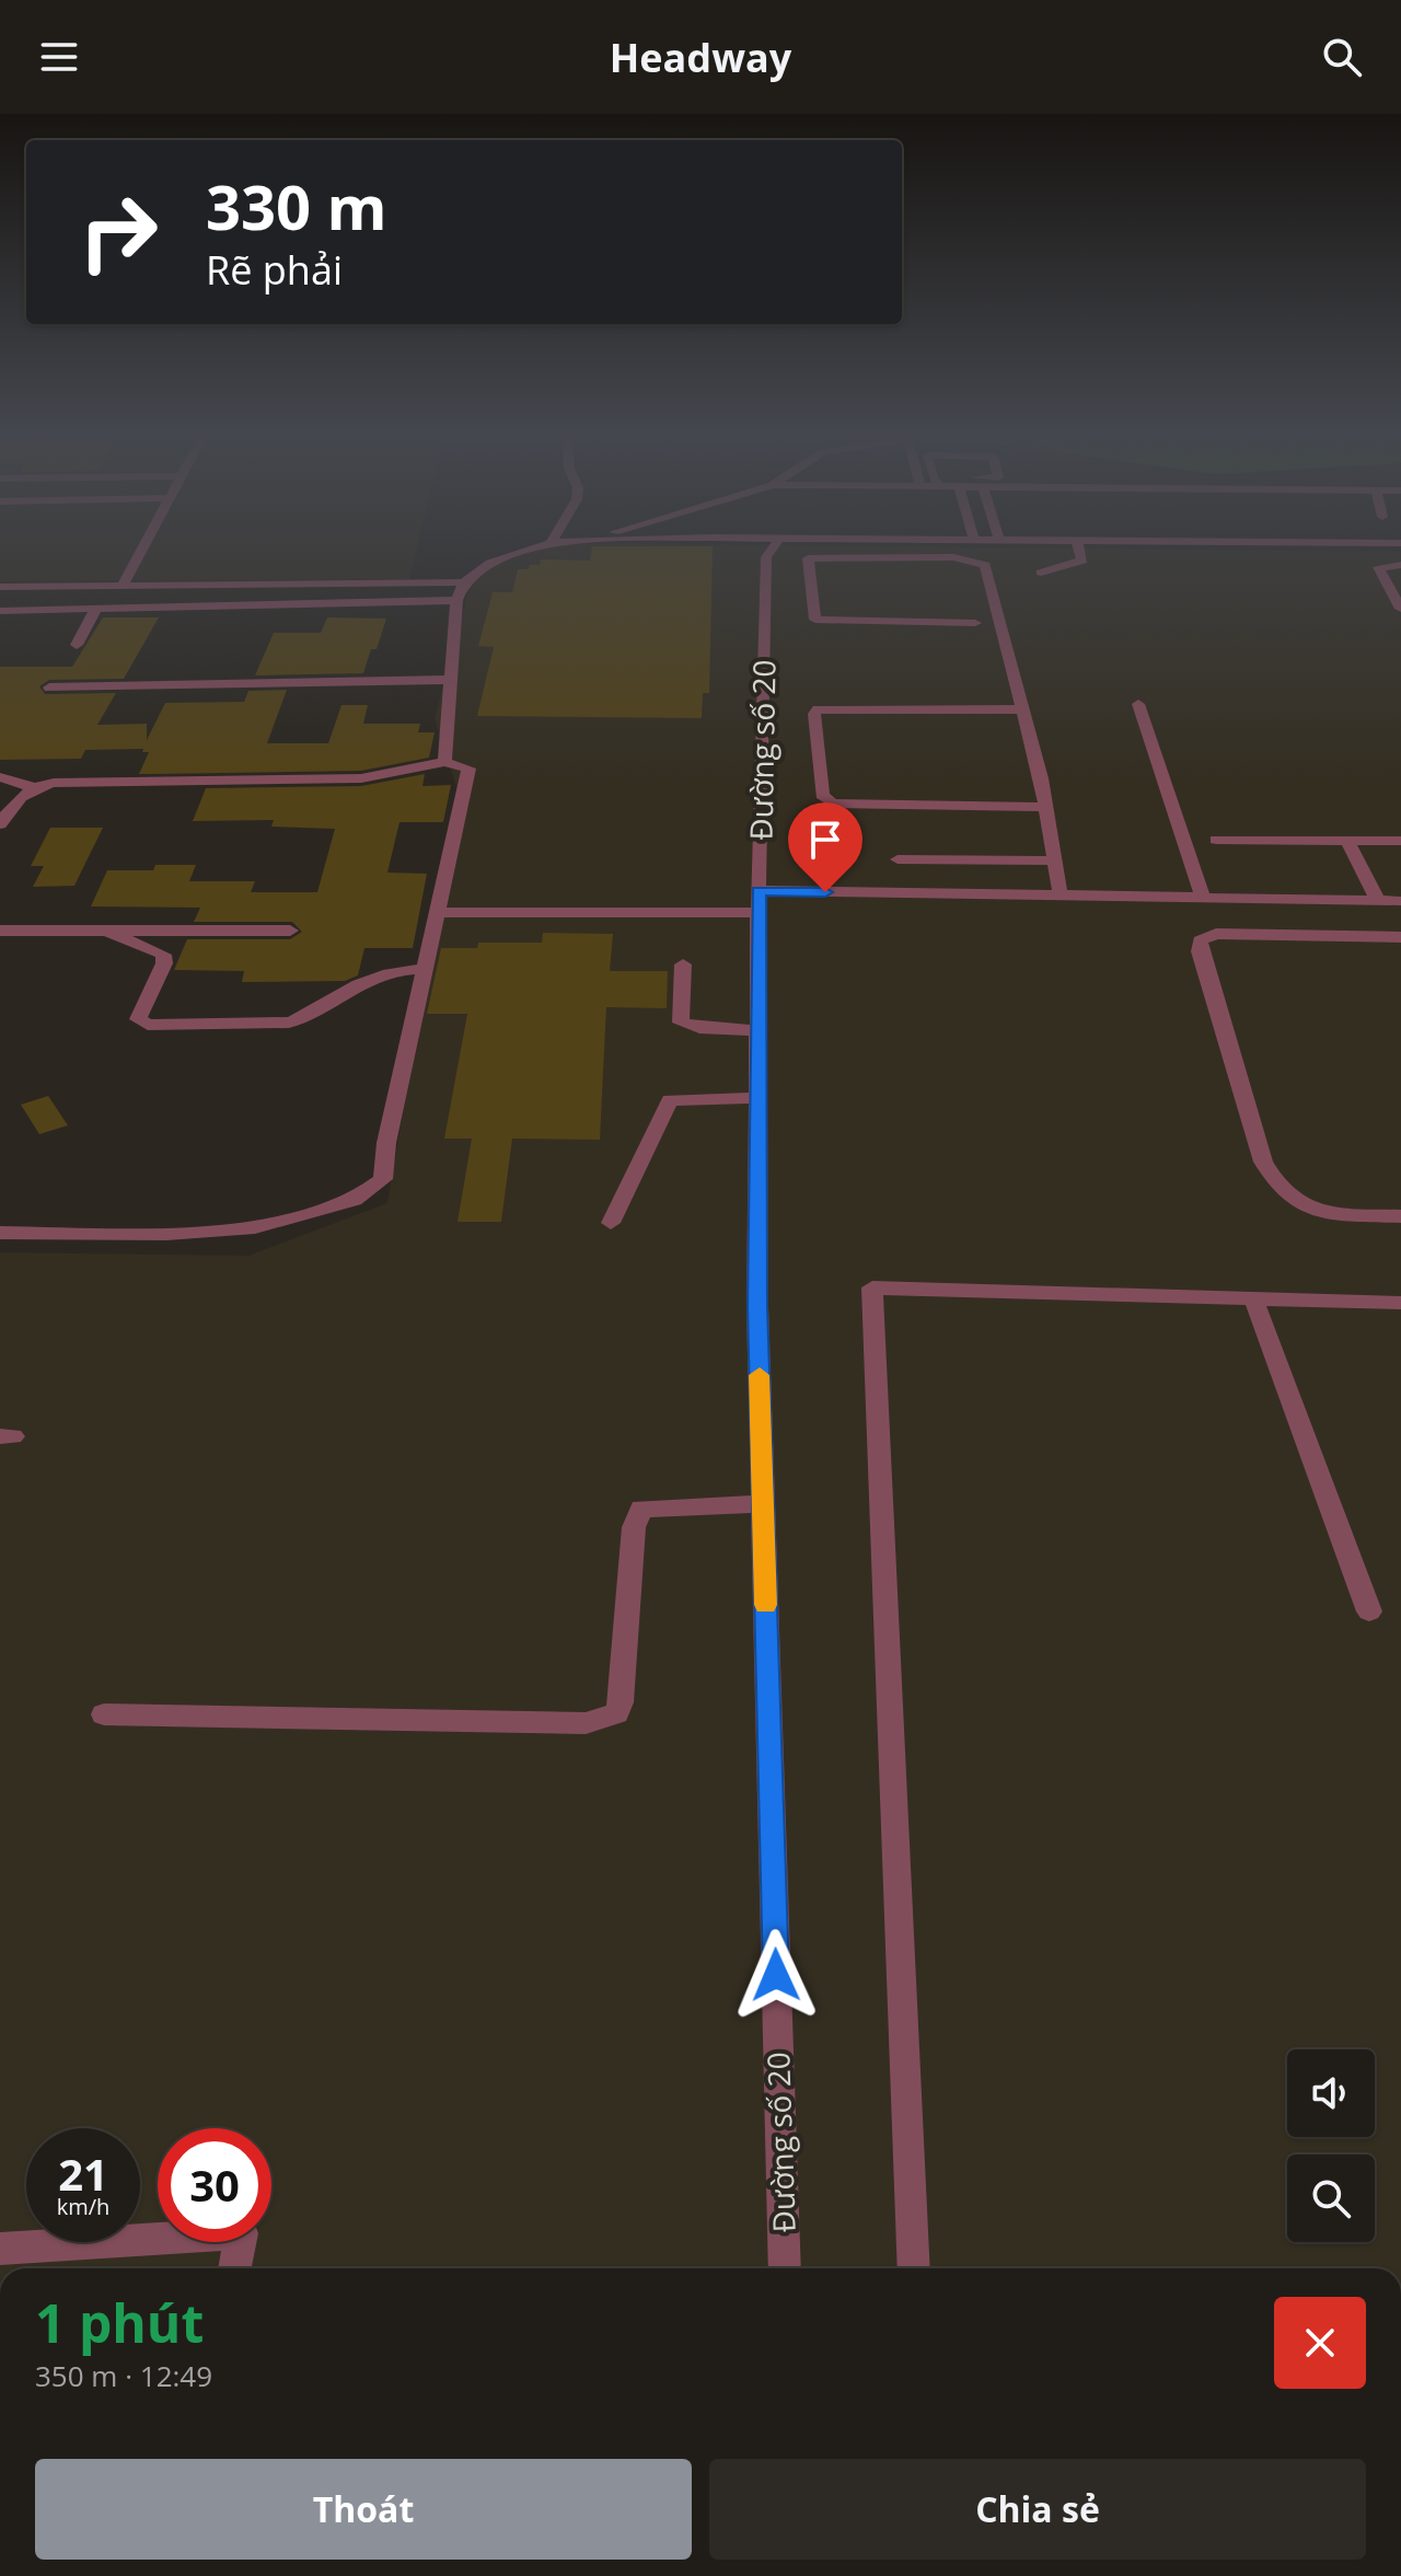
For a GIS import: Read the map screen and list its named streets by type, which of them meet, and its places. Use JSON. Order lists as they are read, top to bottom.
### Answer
{
  "streets": {
    "street": ["Đường số 20"]
  },
  "page": {
    "header": "Headway",
    "turn": ["330 m", "Rẽ phải"],
    "speed": "21 km/h",
    "limit": "30",
    "heading": ["1 phút", "350 m · 12:49"],
    "buttons": ["Thoát", "Chia sẻ"]
  }
}
